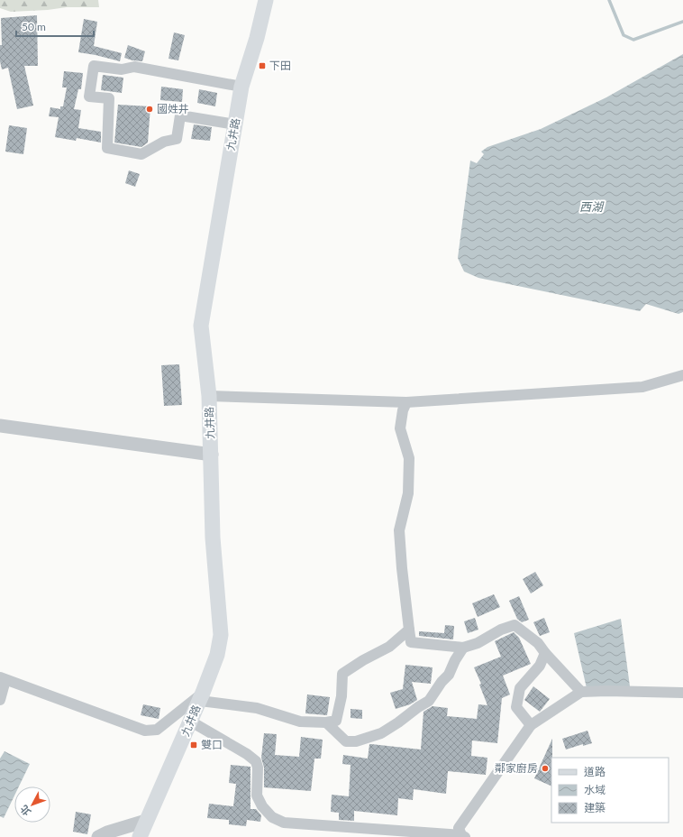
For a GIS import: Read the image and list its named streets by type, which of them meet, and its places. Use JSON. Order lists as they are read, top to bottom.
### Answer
{
  "streets": {
    "main road": ["九井路"]
  },
  "water": ["西湖"],
  "places": {
    "transit": ["下田", "雙口"],
    "other": ["國姓井", "鄰家廚房"]
  },
  "legend": ["道路", "水域", "建築"],
  "scale_bar": "50 m",
  "north": "bottom left"
}
